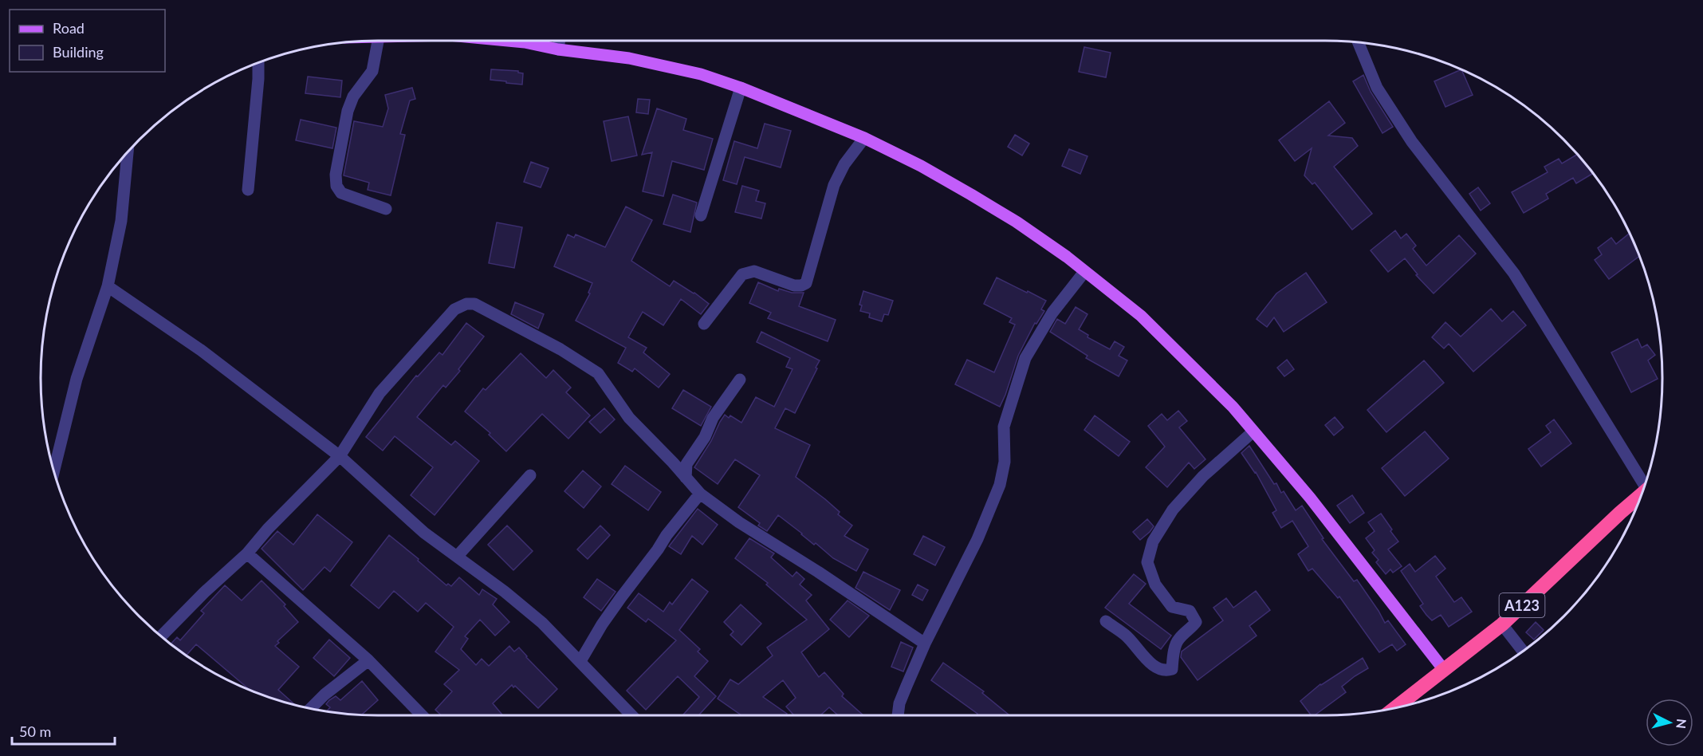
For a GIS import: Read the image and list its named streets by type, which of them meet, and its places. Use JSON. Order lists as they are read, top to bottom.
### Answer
{
  "streets": {
    "highway": ["A123"]
  },
  "legend": ["Road", "Building"],
  "scale_bar": "50 m",
  "north": "right"
}
